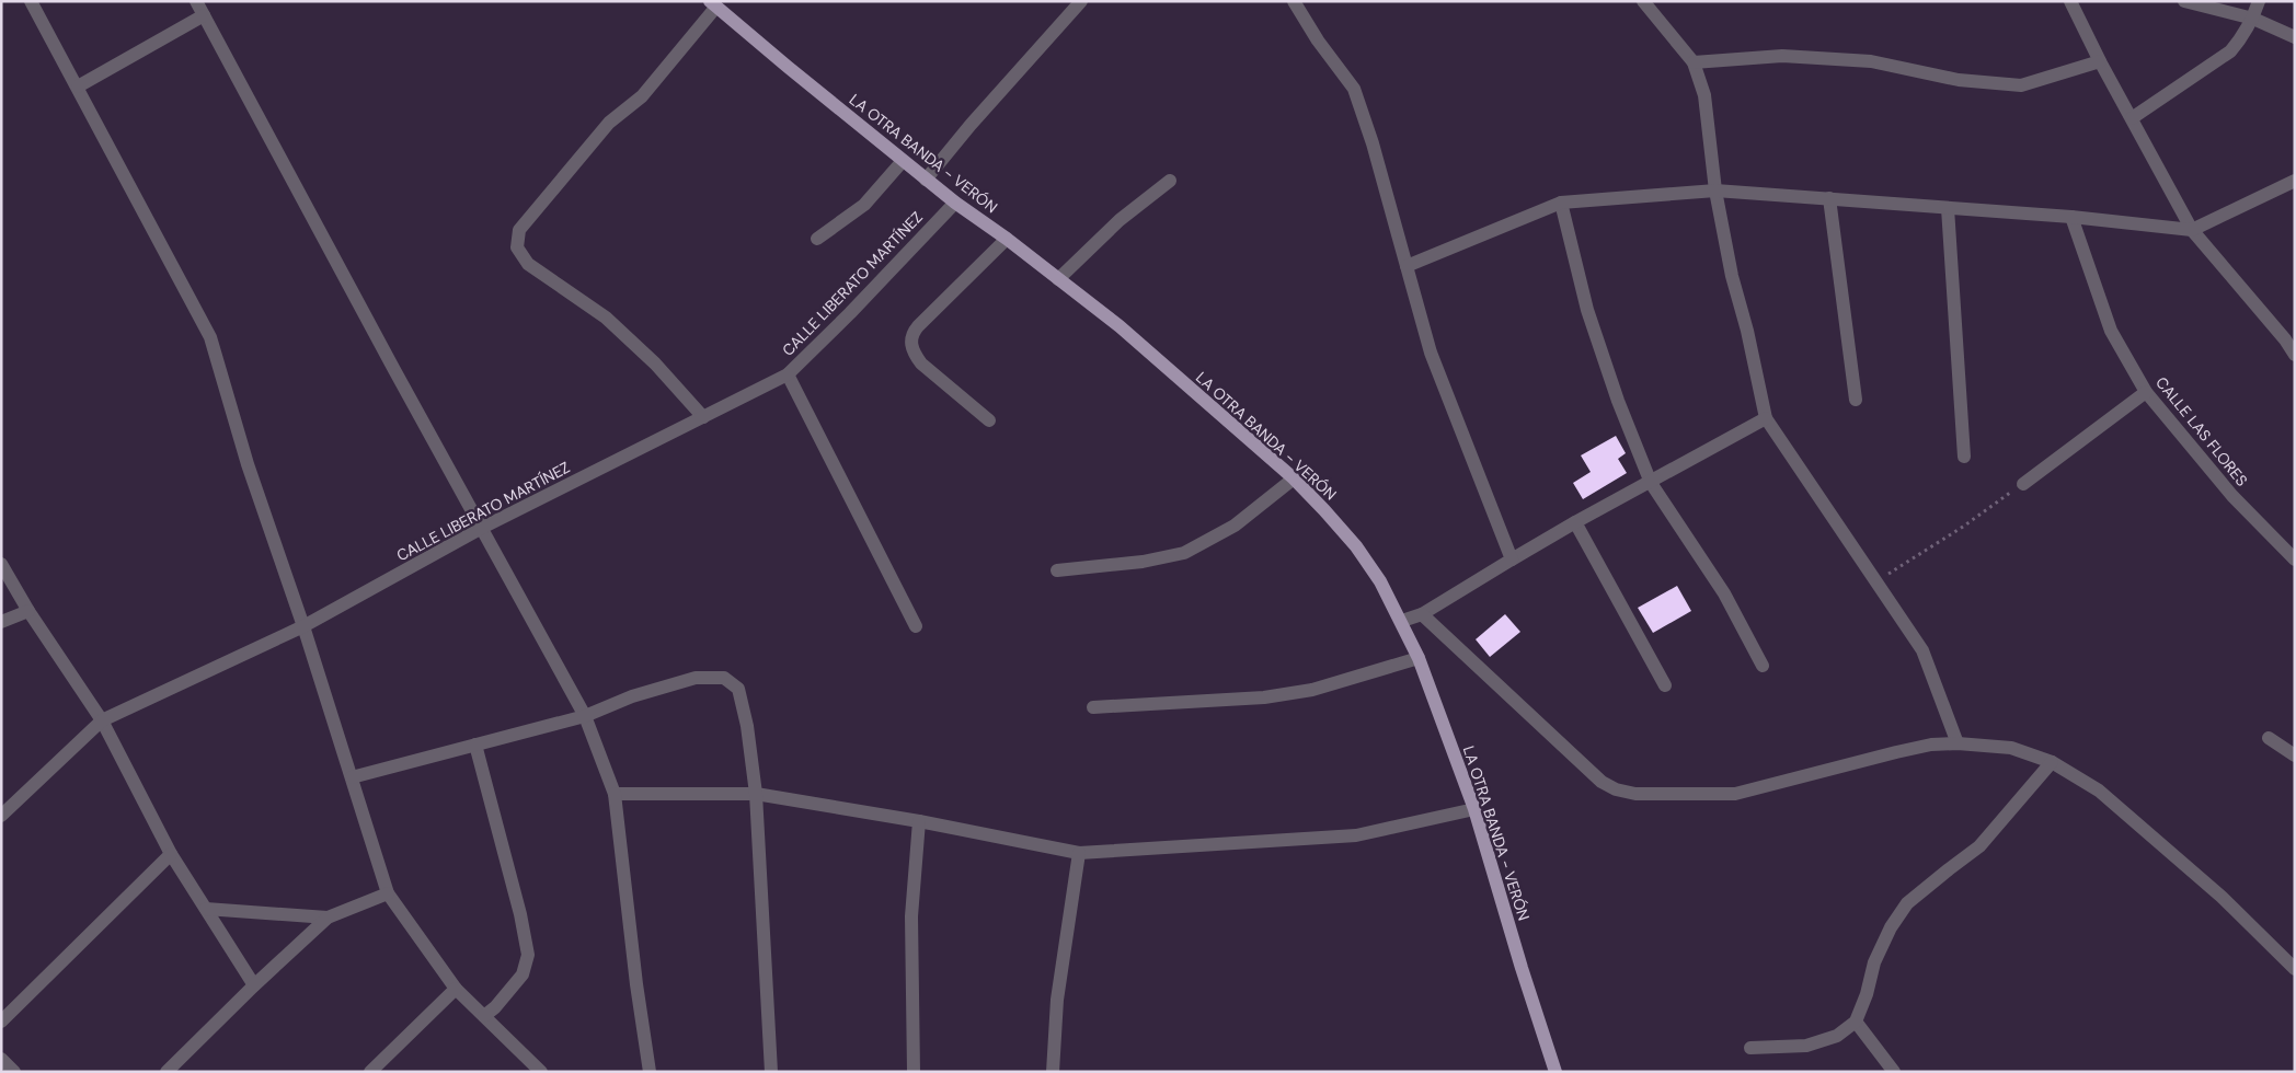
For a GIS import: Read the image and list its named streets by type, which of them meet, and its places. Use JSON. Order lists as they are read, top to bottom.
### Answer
{
  "streets": {
    "main road": ["LA OTRA BANDA - VERÓN"],
    "street": ["CALLE LIBERATO MARTÍNEZ", "CALLE LAS FLORES"]
  },
  "crossings": [
    ["LA OTRA BANDA - VERÓN", "CALLE LIBERATO MARTÍNEZ"]
  ]
}
